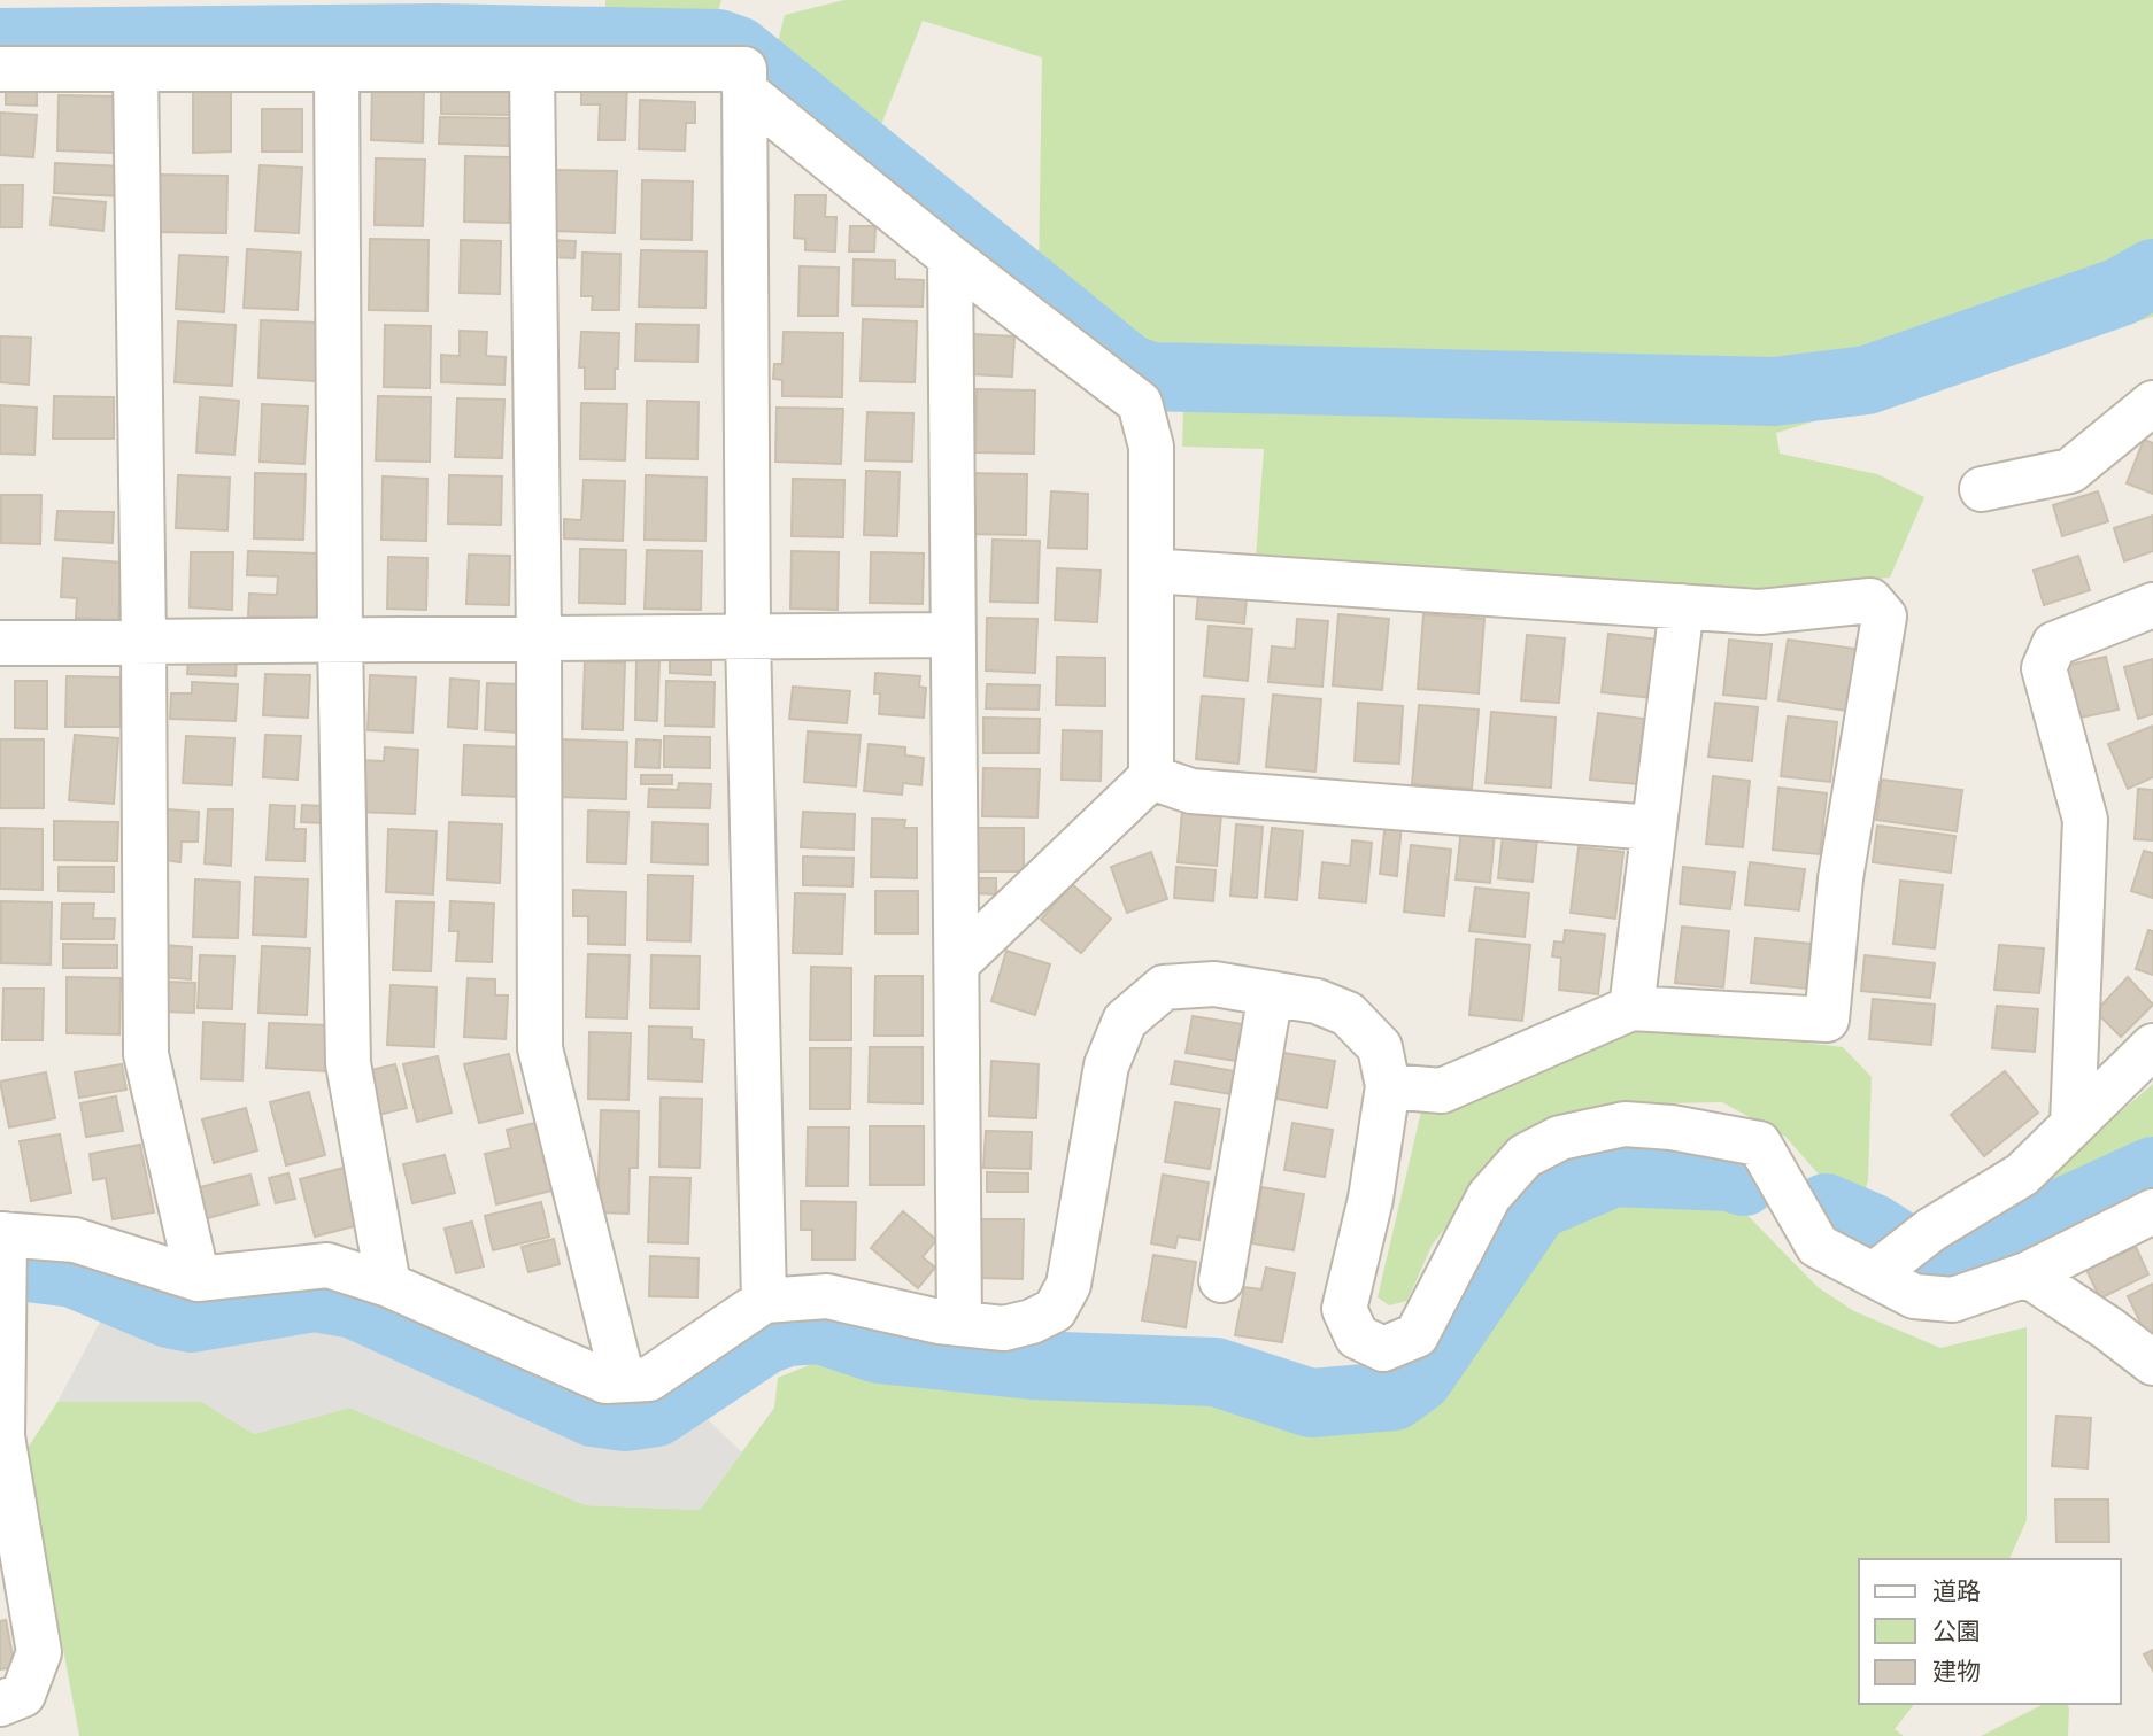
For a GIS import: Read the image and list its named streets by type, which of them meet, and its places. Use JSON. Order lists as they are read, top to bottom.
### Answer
{
  "legend": ["道路", "公園", "建物"]
}
